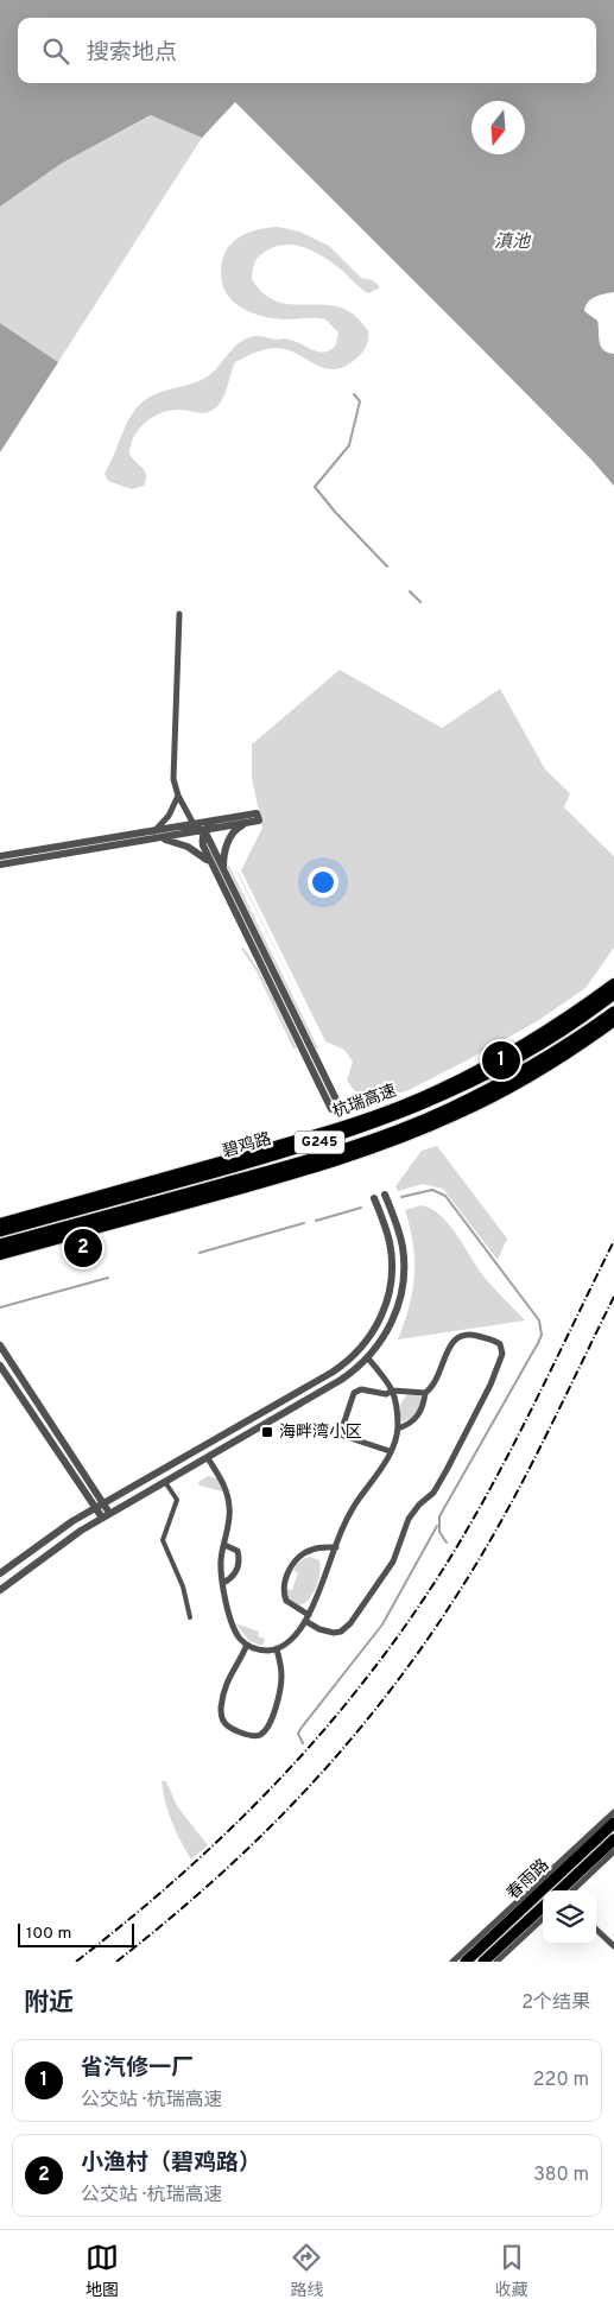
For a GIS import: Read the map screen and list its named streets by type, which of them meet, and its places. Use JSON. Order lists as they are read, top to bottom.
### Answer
{
  "streets": {
    "highway": ["杭瑞高速"],
    "main road": ["G245", "碧鸡路", "春雨路"]
  },
  "water": ["滇池"],
  "places": {
    "transit": ["海畔湾小区"]
  },
  "scale_bar": "100 m",
  "north": "bottom",
  "page": {
    "search": "搜索地点",
    "pins": ["1", "2"],
    "scale": "100 m",
    "heading": ["附近", "2个结果"],
    "list": [
      {
        "mark": "1",
        "name": "省汽修一厂",
        "note": "公交站 · 杭瑞高速",
        "value": "220 m"
      },
      {
        "mark": "2",
        "name": "小渔村（碧鸡路）",
        "note": "公交站 · 杭瑞高速",
        "value": "380 m"
      }
    ],
    "nav": ["地图", "路线", "收藏"]
  }
}
